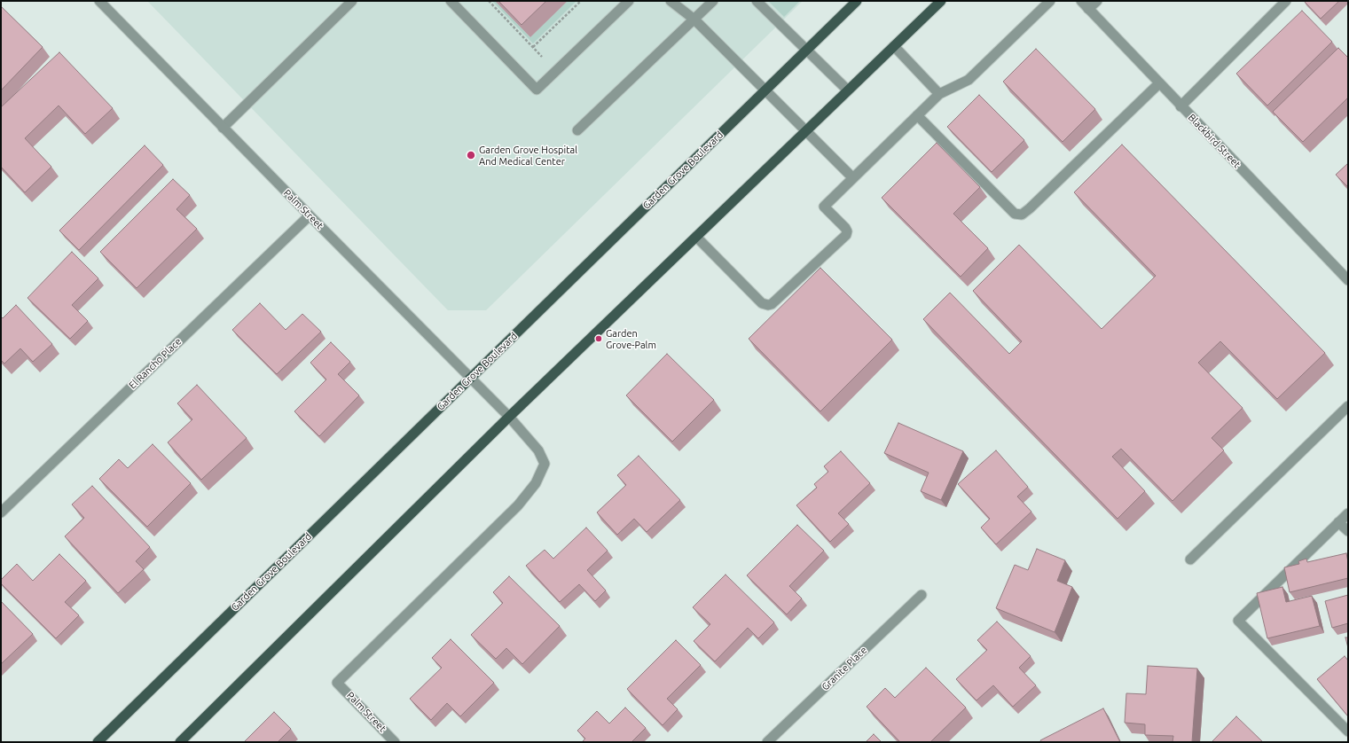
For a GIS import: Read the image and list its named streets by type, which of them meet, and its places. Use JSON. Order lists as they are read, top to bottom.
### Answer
{
  "streets": {
    "main road": ["Garden Grove Boulevard"],
    "street": [
      "Blackbird Street",
      "Palm Street",
      "El Rancho Place",
      "Granite Place"
    ]
  },
  "crossings": [
    ["Garden Grove Boulevard", "Palm Street"],
    ["Palm Street", "El Rancho Place"]
  ],
  "places": ["Garden Grove Hospital And Medical Center", "Garden Grove-Palm"]
}
